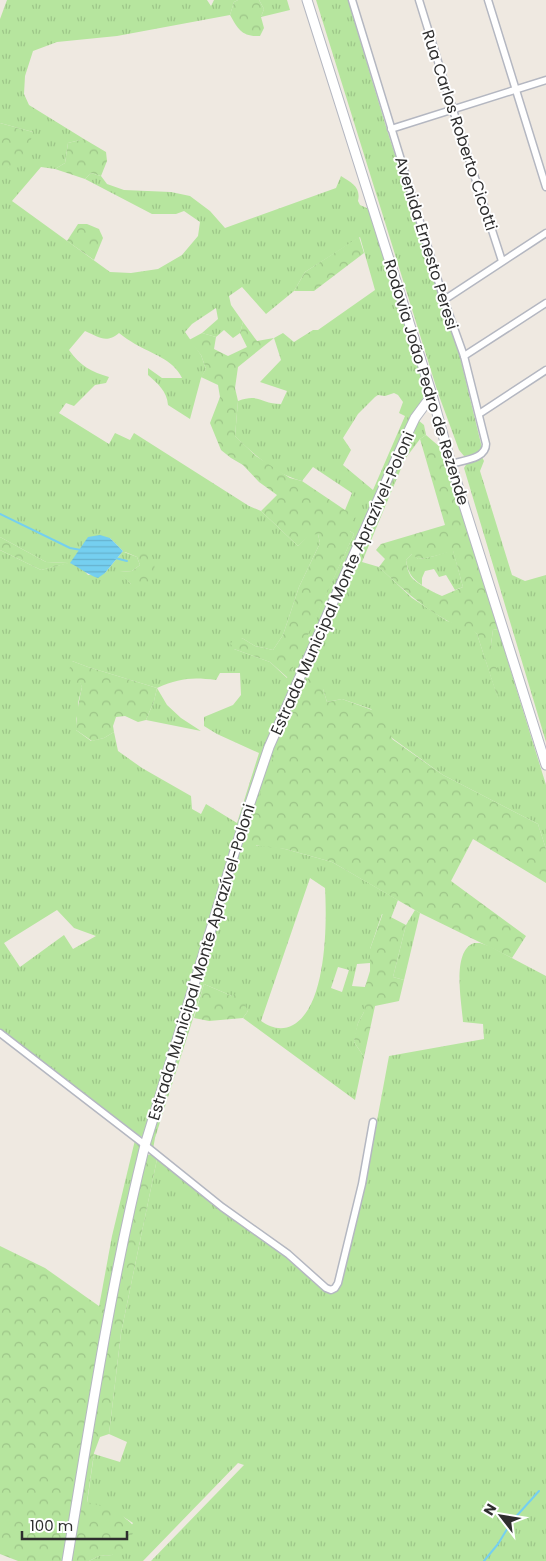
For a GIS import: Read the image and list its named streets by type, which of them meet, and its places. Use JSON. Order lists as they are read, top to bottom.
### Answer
{
  "streets": {
    "street": [
      "Rua Carlos Roberto Cicotti",
      "Avenida Ernesto Peresi",
      "Rodovia João Pedro de Rezende",
      "Estrada Municipal Monte Aprazível-Poloni"
    ]
  },
  "crossings": [
    ["Avenida Ernesto Peresi", "Rodovia João Pedro de Rezende"],
    ["Rodovia João Pedro de Rezende", "Estrada Municipal Monte Aprazível-Poloni"]
  ],
  "scale_bar": "100 m",
  "north": "top left"
}
